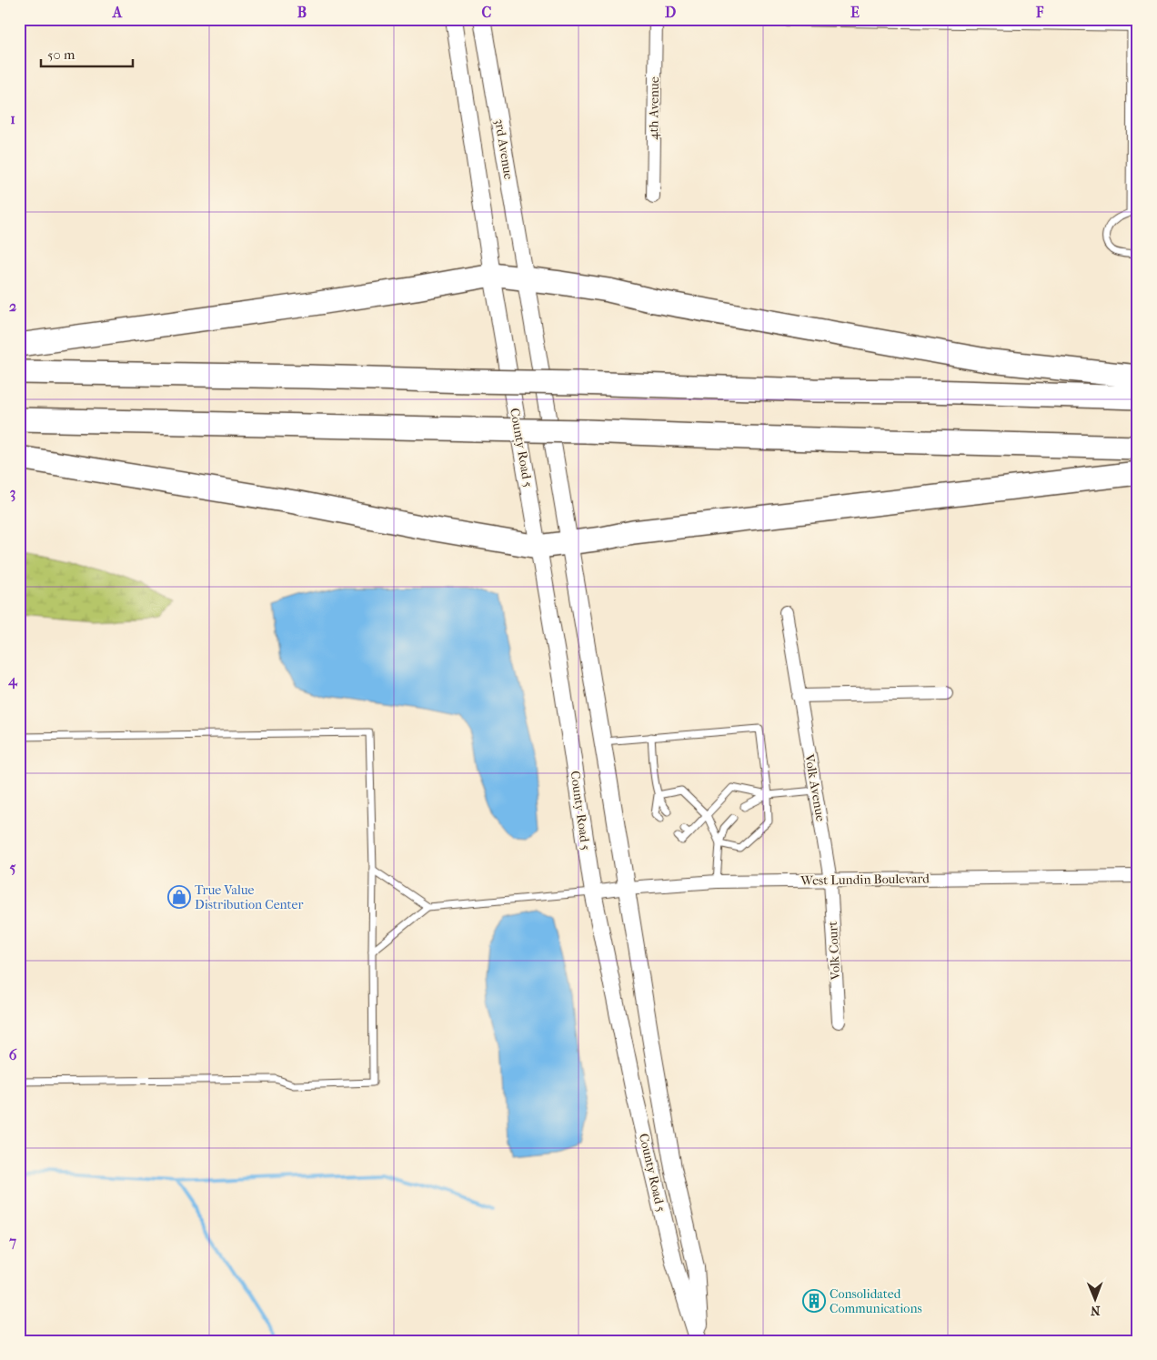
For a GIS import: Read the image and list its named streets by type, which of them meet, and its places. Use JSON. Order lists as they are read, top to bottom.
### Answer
{
  "streets": {
    "street": [
      "4th Avenue",
      "3rd Avenue",
      "County Road 5",
      "Volk Avenue",
      "West Lundin Boulevard",
      "Volk Court"
    ]
  },
  "crossings": [
    ["3rd Avenue", "County Road 5"],
    ["County Road 5", "West Lundin Boulevard"],
    ["Volk Avenue", "West Lundin Boulevard"],
    ["Volk Avenue", "Volk Court"],
    ["West Lundin Boulevard", "Volk Court"]
  ],
  "places": {
    "shop": ["True Value Distribution Center"],
    "building": ["Consolidated Communications"]
  },
  "scale_bar": "50 m",
  "north": "bottom",
  "grid": {
    "columns": [
      "A",
      "B",
      "C",
      "D",
      "E",
      "F"
    ],
    "rows": [
      "1",
      "2",
      "3",
      "4",
      "5",
      "6",
      "7"
    ]
  }
}
